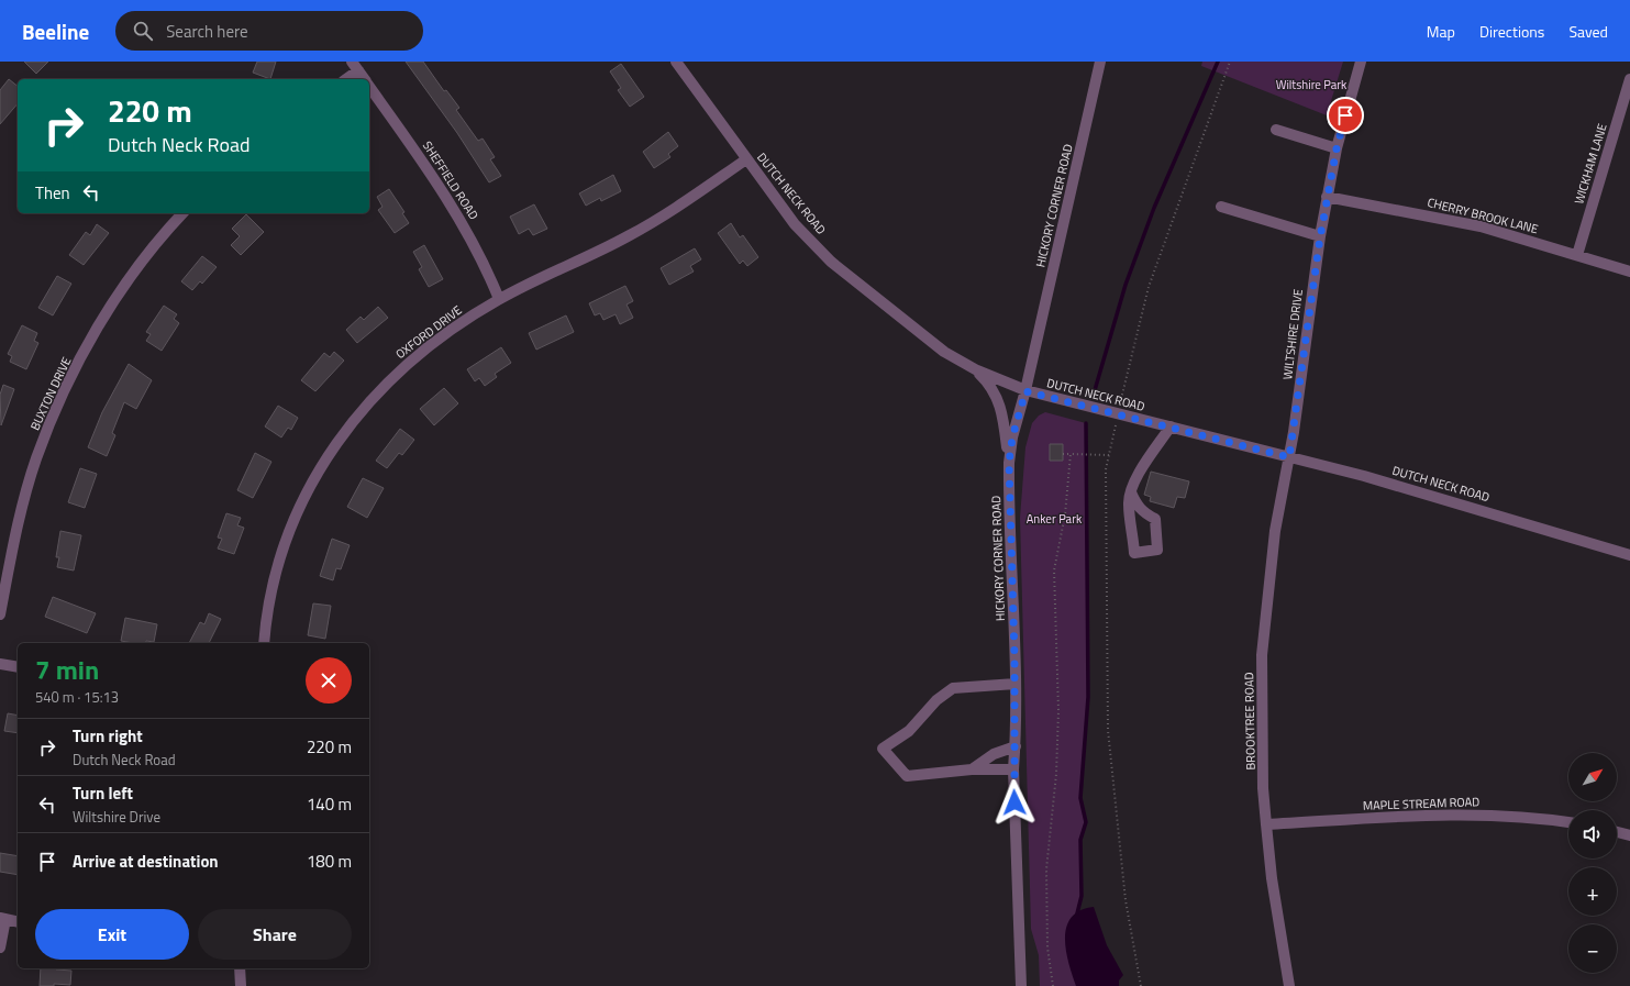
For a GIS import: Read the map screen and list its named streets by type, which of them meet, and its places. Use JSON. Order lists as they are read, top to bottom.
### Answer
{
  "streets": {
    "street": [
      "WICKHAM LANE",
      "SHEFFIELD ROAD",
      "DUTCH NECK ROAD",
      "HICKORY CORNER ROAD",
      "CHERRY BROOK LANE",
      "OXFORD DRIVE",
      "WILTSHIRE DRIVE",
      "BUXTON DRIVE",
      "BROOKTREE ROAD",
      "MAPLE STREAM ROAD"
    ]
  },
  "crossings": [
    ["WICKHAM LANE", "CHERRY BROOK LANE"],
    ["SHEFFIELD ROAD", "OXFORD DRIVE"],
    ["DUTCH NECK ROAD", "HICKORY CORNER ROAD"],
    ["DUTCH NECK ROAD", "OXFORD DRIVE"],
    ["DUTCH NECK ROAD", "WILTSHIRE DRIVE"],
    ["DUTCH NECK ROAD", "BROOKTREE ROAD"],
    ["CHERRY BROOK LANE", "WILTSHIRE DRIVE"],
    ["WILTSHIRE DRIVE", "BROOKTREE ROAD"],
    ["BROOKTREE ROAD", "MAPLE STREAM ROAD"]
  ],
  "parks": ["Wiltshire Park", "Anker Park"],
  "north": "top right",
  "page": {
    "header": "Beeline",
    "search": "Search here",
    "nav": ["Map", "Directions", "Saved"],
    "turn": ["220 m", "Dutch Neck Road"],
    "then": "Then",
    "heading": ["7 min", "540 m · 15:13"],
    "list": [
      {
        "name": "Turn right",
        "note": "Dutch Neck Road",
        "value": "220 m"
      },
      {
        "name": "Turn left",
        "note": "Wiltshire Drive",
        "value": "140 m"
      },
      {
        "name": "Arrive at destination",
        "value": "180 m"
      }
    ],
    "map_buttons": ["+", "−"],
    "buttons": ["Exit", "Share"]
  }
}
